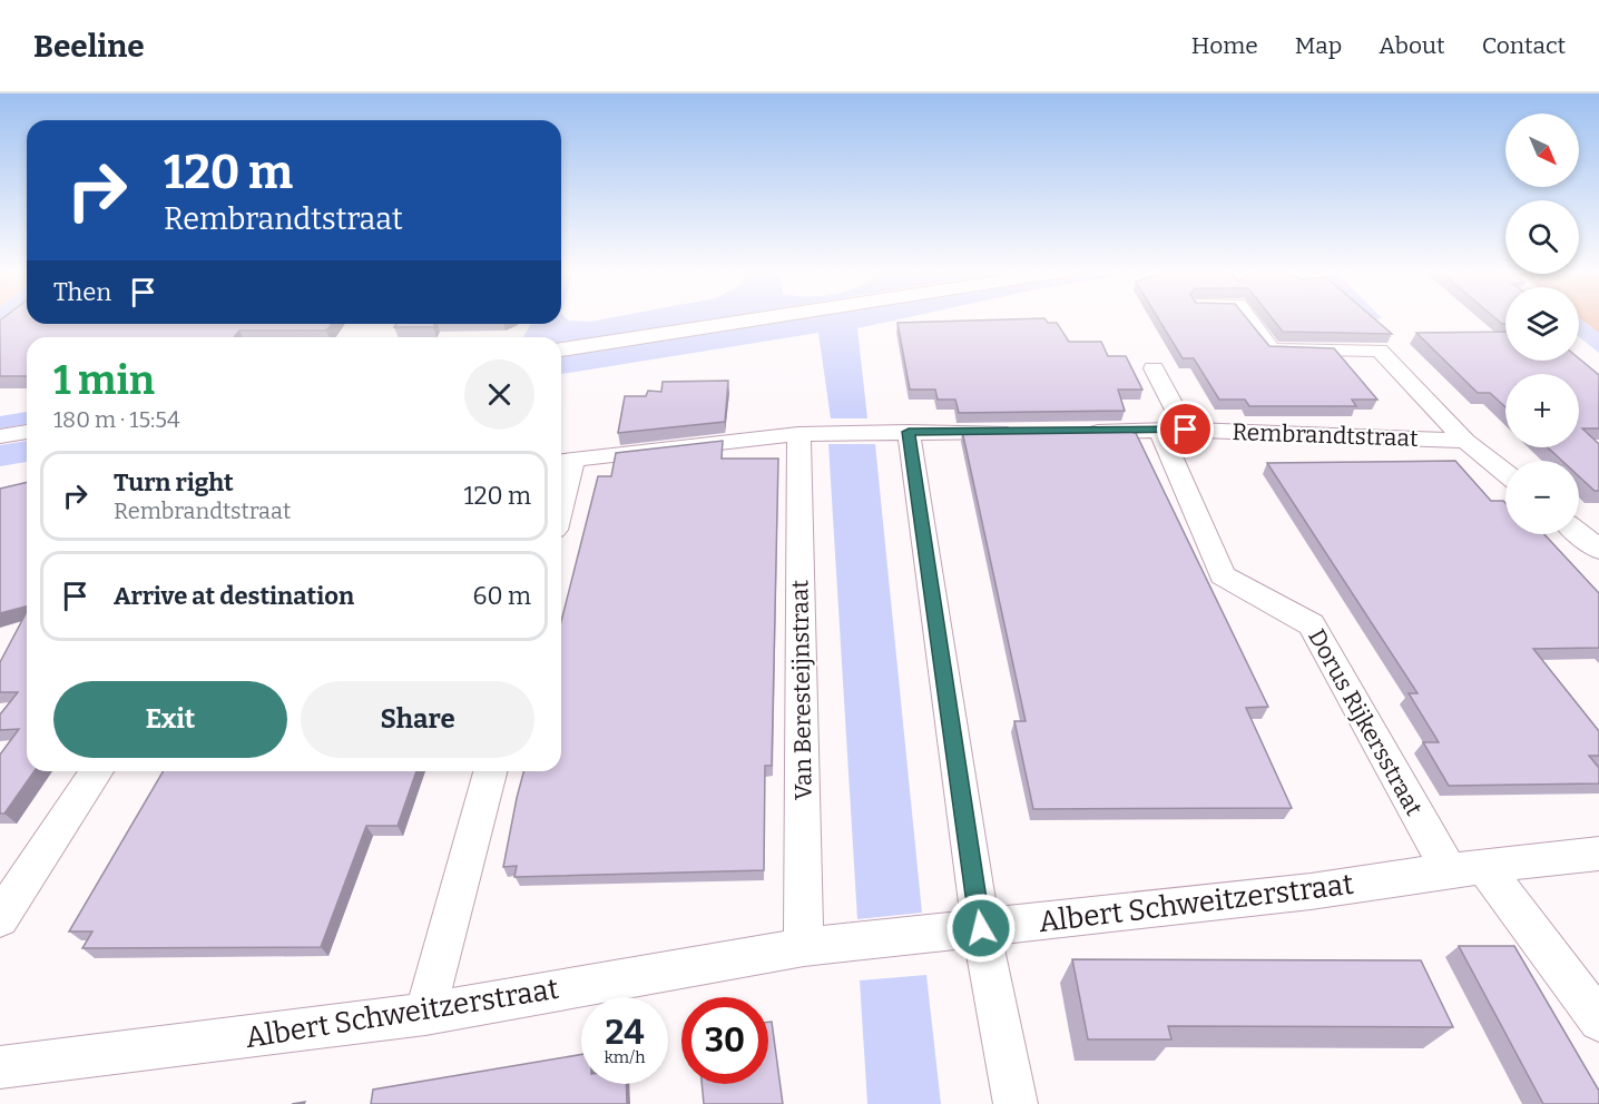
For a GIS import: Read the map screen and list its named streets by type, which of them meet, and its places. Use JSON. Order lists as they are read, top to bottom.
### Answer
{
  "streets": {
    "street": [
      "Rembrandtstraat",
      "Van Beresteijnstraat",
      "Dorus Rijkersstraat",
      "Albert Schweitzerstraat"
    ]
  },
  "crossings": [
    ["Rembrandtstraat", "Dorus Rijkersstraat"],
    ["Van Beresteijnstraat", "Albert Schweitzerstraat"],
    ["Dorus Rijkersstraat", "Albert Schweitzerstraat"]
  ],
  "north": "bottom right",
  "page": {
    "header": "Beeline",
    "nav": [
      "Home",
      "Map",
      "About",
      "Contact"
    ],
    "map_buttons": ["+", "−"],
    "turn": ["120 m", "Rembrandtstraat"],
    "then": "Then",
    "heading": ["1 min", "180 m · 15:54"],
    "list": [
      {
        "name": "Turn right",
        "note": "Rembrandtstraat",
        "value": "120 m"
      },
      {
        "name": "Arrive at destination",
        "value": "60 m"
      }
    ],
    "buttons": ["Exit", "Share"],
    "speed": "24 km/h",
    "limit": "30"
  }
}
